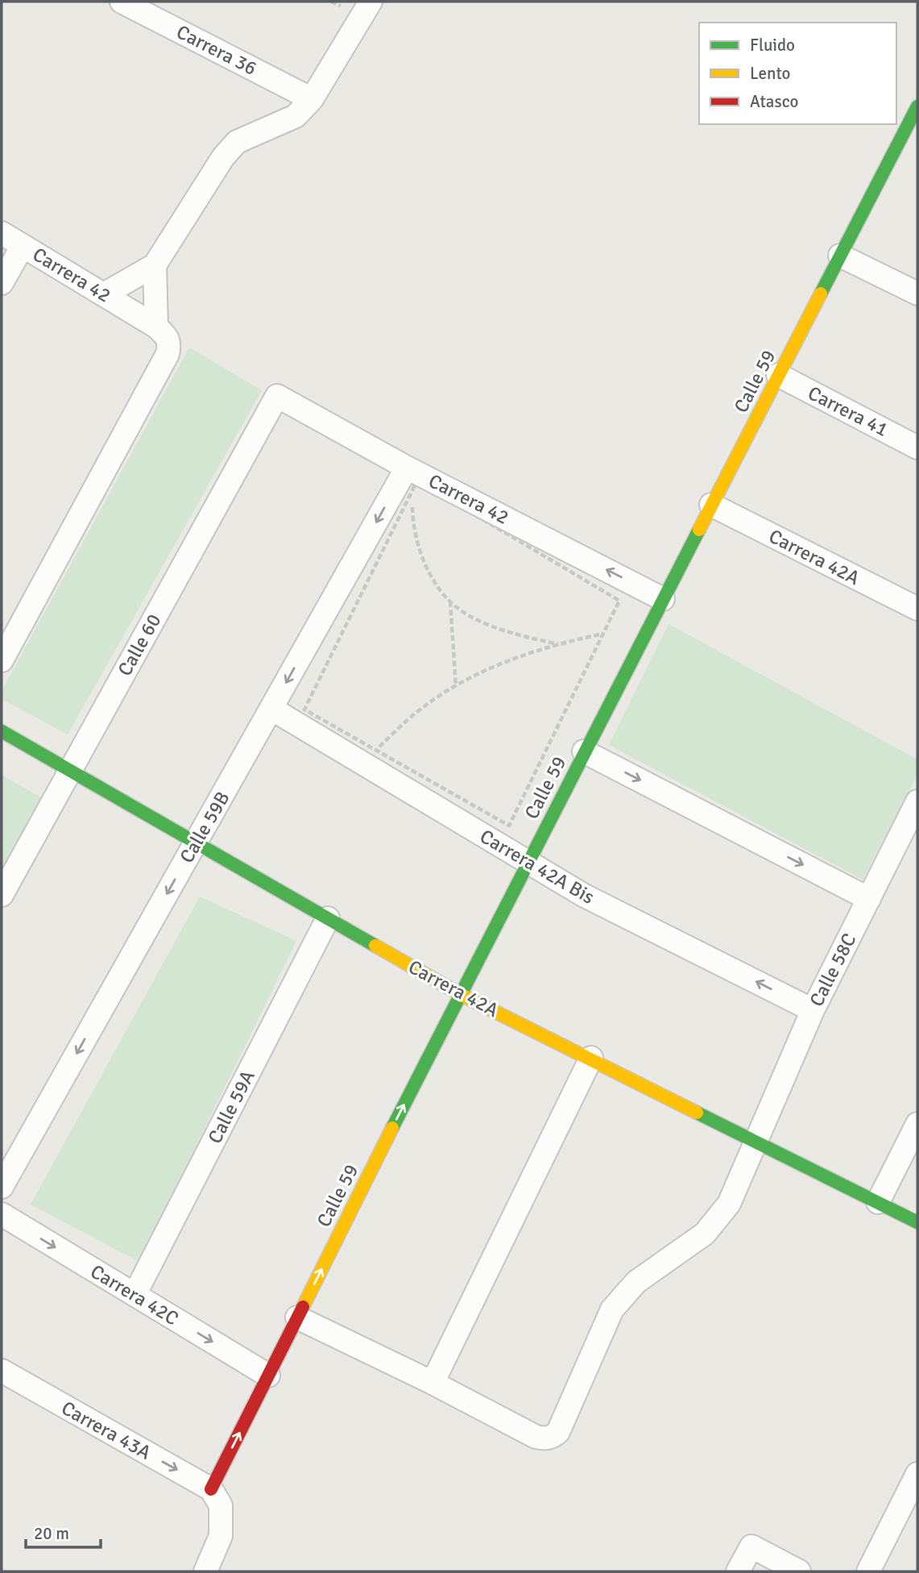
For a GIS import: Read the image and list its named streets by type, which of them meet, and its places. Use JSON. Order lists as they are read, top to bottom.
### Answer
{
  "streets": {
    "street": [
      "Carrera 36",
      "Carrera 42",
      "Calle 59",
      "Carrera 41",
      "Carrera 42A",
      "Calle 60",
      "Calle 59B",
      "Carrera 42A Bis",
      "Calle 58C",
      "Calle 59A",
      "Carrera 42C",
      "Carrera 43A"
    ]
  },
  "crossings": [
    ["Carrera 42", "Calle 59"],
    ["Carrera 42", "Calle 60"],
    ["Carrera 42", "Calle 59B"],
    ["Calle 59", "Carrera 41"],
    ["Calle 59", "Carrera 42A"],
    ["Calle 59", "Carrera 42A Bis"],
    ["Calle 59", "Carrera 42C"],
    ["Calle 59", "Carrera 43A"],
    ["Carrera 42A", "Calle 60"],
    ["Carrera 42A", "Calle 59B"],
    ["Carrera 42A", "Calle 58C"],
    ["Carrera 42A", "Calle 59A"],
    ["Calle 59B", "Carrera 42A Bis"],
    ["Carrera 42A Bis", "Calle 58C"],
    ["Calle 59A", "Carrera 42C"]
  ],
  "one_way": [
    "Carrera 42",
    "Calle 59B",
    "Carrera 42C",
    "Carrera 43A"
  ],
  "legend": ["Fluido", "Lento", "Atasco"],
  "scale_bar": "20 m"
}
